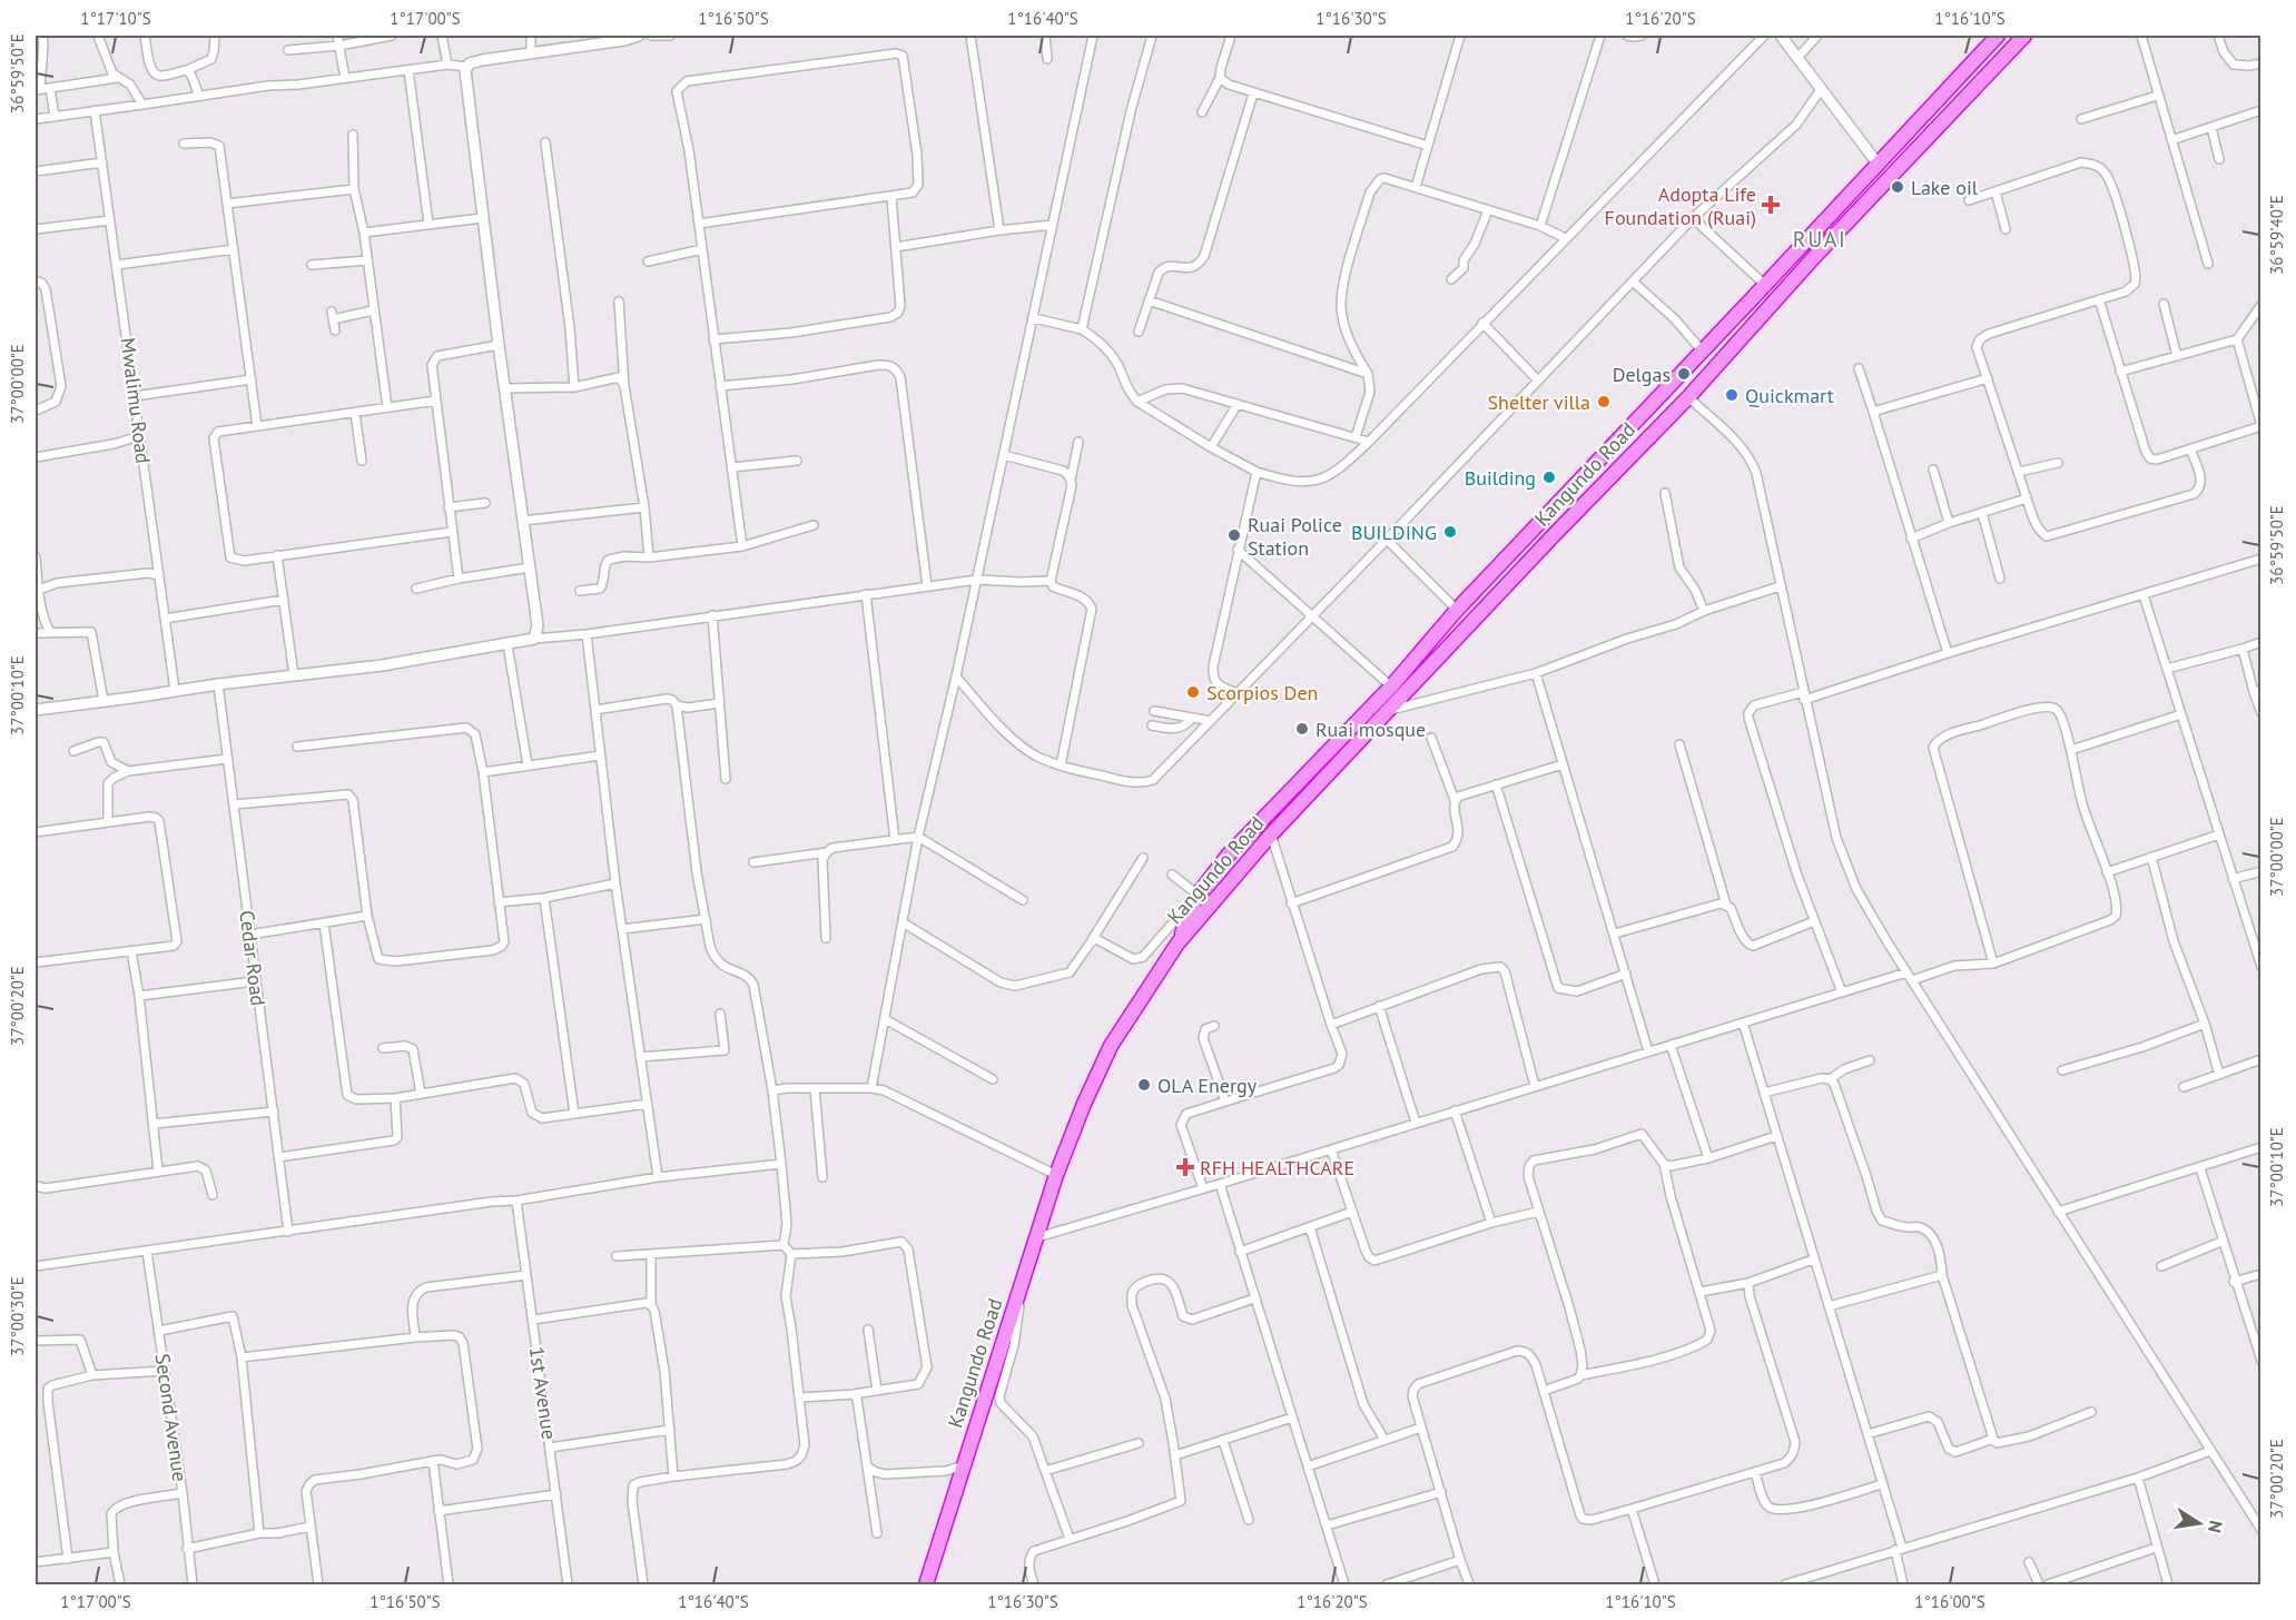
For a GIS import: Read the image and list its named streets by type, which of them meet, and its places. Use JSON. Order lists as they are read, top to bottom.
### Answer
{
  "streets": {
    "highway": ["Kangundo Road"],
    "street": [
      "Mwalimu Road",
      "Cedar Road",
      "1st Avenue",
      "Second Avenue"
    ]
  },
  "districts": ["RUAI"],
  "places": {
    "other": [
      "Lake oil",
      "Delgas",
      "Quickmart",
      "Shelter villa",
      "Building",
      "BUILDING",
      "Ruai Police Station",
      "Scorpios Den",
      "Ruai mosque",
      "OLA Energy"
    ],
    "health": ["Adopta Life Foundation (Ruai)", "RFH HEALTHCARE"]
  },
  "north": "right",
  "coordinates": [
    "1°17'10\"S",
    "1°17'00\"S",
    "1°16'50\"S",
    "1°16'40\"S",
    "1°16'30\"S",
    "1°16'20\"S",
    "1°16'10\"S",
    "36°59'50\"E",
    "36°59'40\"E",
    "37°00'00\"E",
    "37°00'10\"E",
    "37°00'20\"E",
    "37°00'30\"E",
    "1°16'00\"S"
  ]
}
